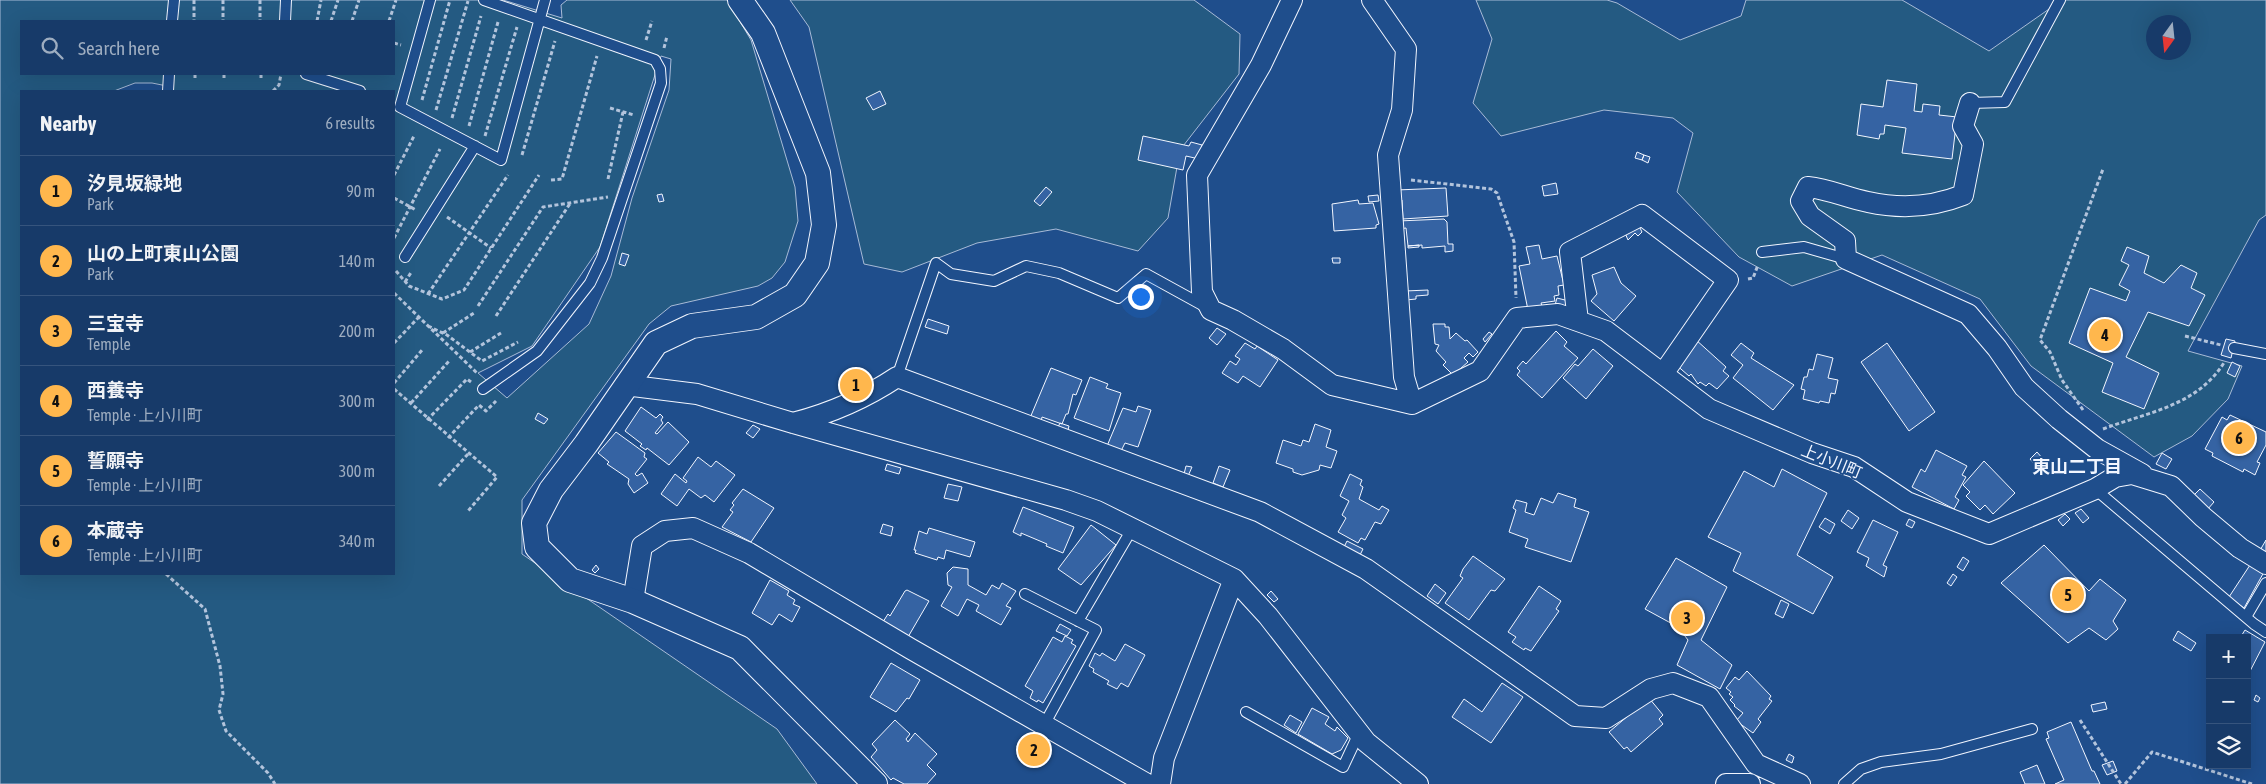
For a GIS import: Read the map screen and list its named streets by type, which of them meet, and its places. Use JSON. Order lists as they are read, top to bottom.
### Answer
{
  "streets": {
    "street": ["上小川町"]
  },
  "districts": ["東山二丁目"],
  "north": "bottom",
  "page": {
    "search": "Search here",
    "heading": ["Nearby", "6 results"],
    "list": [
      {
        "mark": "1",
        "name": "汐見坂緑地",
        "note": "Park",
        "value": "90 m"
      },
      {
        "mark": "2",
        "name": "山の上町東山公園",
        "note": "Park",
        "value": "140 m"
      },
      {
        "mark": "3",
        "name": "三宝寺",
        "note": "Temple",
        "value": "200 m"
      },
      {
        "mark": "4",
        "name": "西養寺",
        "note": "Temple · 上小川町",
        "value": "300 m"
      },
      {
        "mark": "5",
        "name": "誓願寺",
        "note": "Temple · 上小川町",
        "value": "300 m"
      },
      {
        "mark": "6",
        "name": "本蔵寺",
        "note": "Temple · 上小川町",
        "value": "340 m"
      }
    ],
    "pins": [
      "4",
      "1",
      "6",
      "5",
      "3",
      "2"
    ],
    "map_buttons": ["+", "−"]
  }
}
